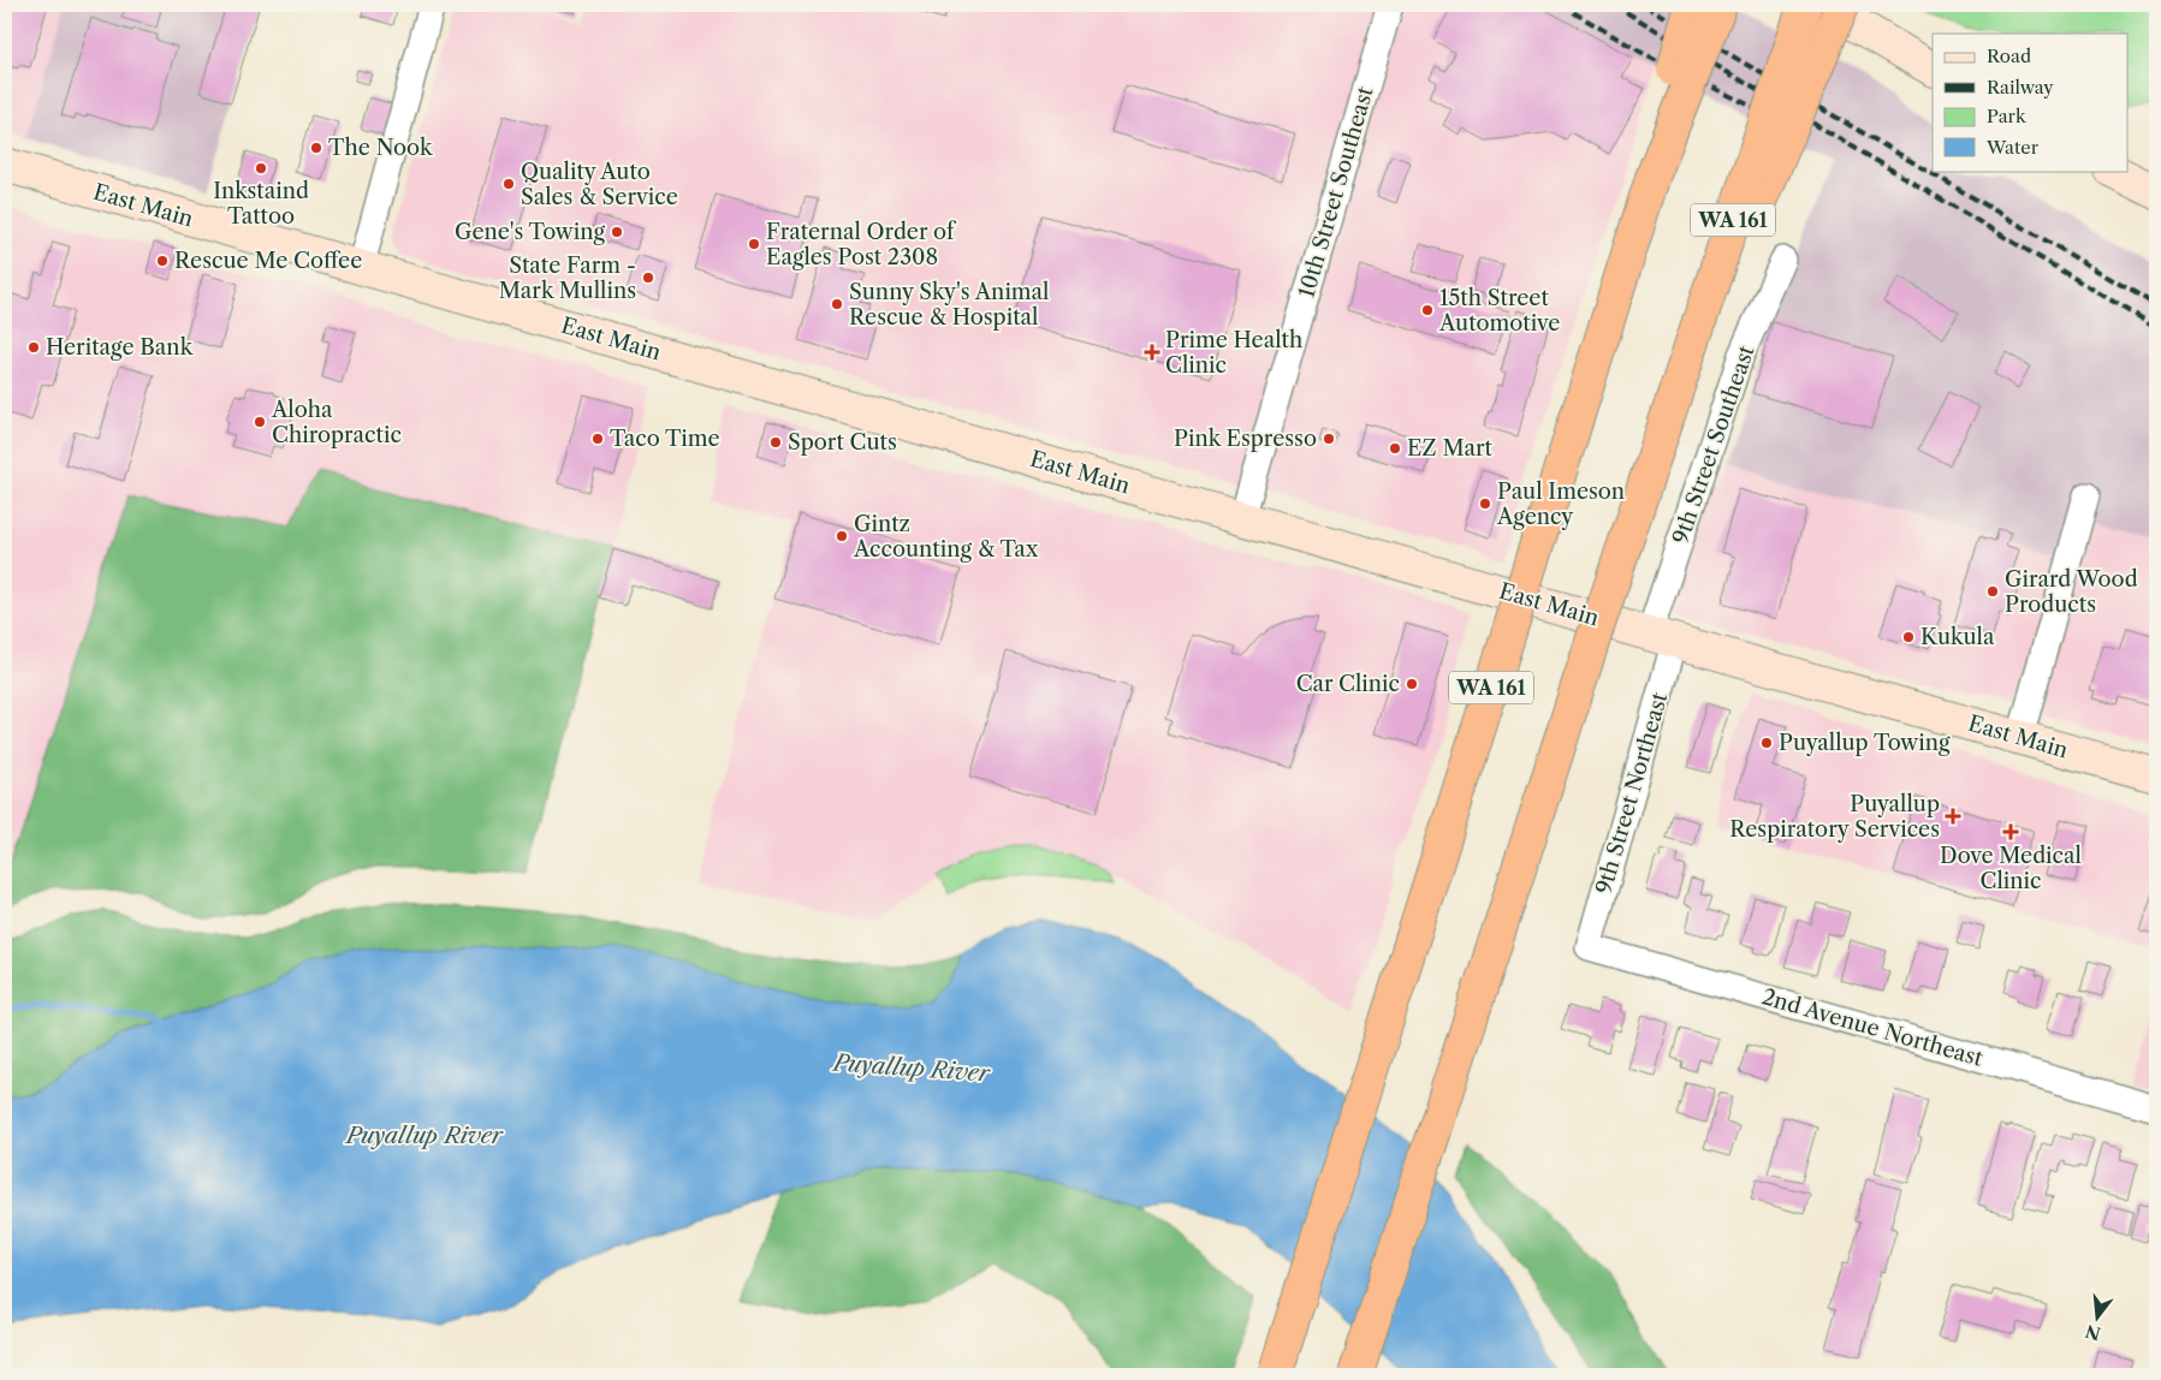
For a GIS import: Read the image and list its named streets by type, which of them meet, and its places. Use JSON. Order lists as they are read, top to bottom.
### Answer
{
  "streets": {
    "highway": ["WA 161"],
    "main road": ["East Main"],
    "street": [
      "10th Street Southeast",
      "9th Street Southeast",
      "9th Street Northeast",
      "2nd Avenue Northeast"
    ]
  },
  "crossings": [
    ["10th Street Southeast", "East Main"],
    ["East Main", "9th Street Southeast"],
    ["East Main", "9th Street Northeast"],
    ["9th Street Southeast", "9th Street Northeast"],
    ["9th Street Northeast", "2nd Avenue Northeast"]
  ],
  "water": ["Puyallup River"],
  "places": {
    "other": [
      "The Nook",
      "Inkstaind Tattoo",
      "Quality Auto Sales & Service",
      "Gene's Towing",
      "Fraternal Order of Eagles Post 2308",
      "Rescue Me Coffee",
      "State Farm - Mark Mullins",
      "Sunny Sky's Animal Rescue & Hospital",
      "15th Street Automotive",
      "Heritage Bank",
      "Aloha Chiropractic",
      "Taco Time",
      "Pink Espresso",
      "Sport Cuts",
      "EZ Mart",
      "Paul Imeson Agency",
      "Gintz Accounting & Tax",
      "Girard Wood Products",
      "Kukula",
      "Car Clinic",
      "Puyallup Towing"
    ],
    "health": ["Prime Health Clinic", "Puyallup Respiratory Services", "Dove Medical Clinic"]
  },
  "legend": [
    "Road",
    "Railway",
    "Park",
    "Water"
  ],
  "north": "bottom"
}
